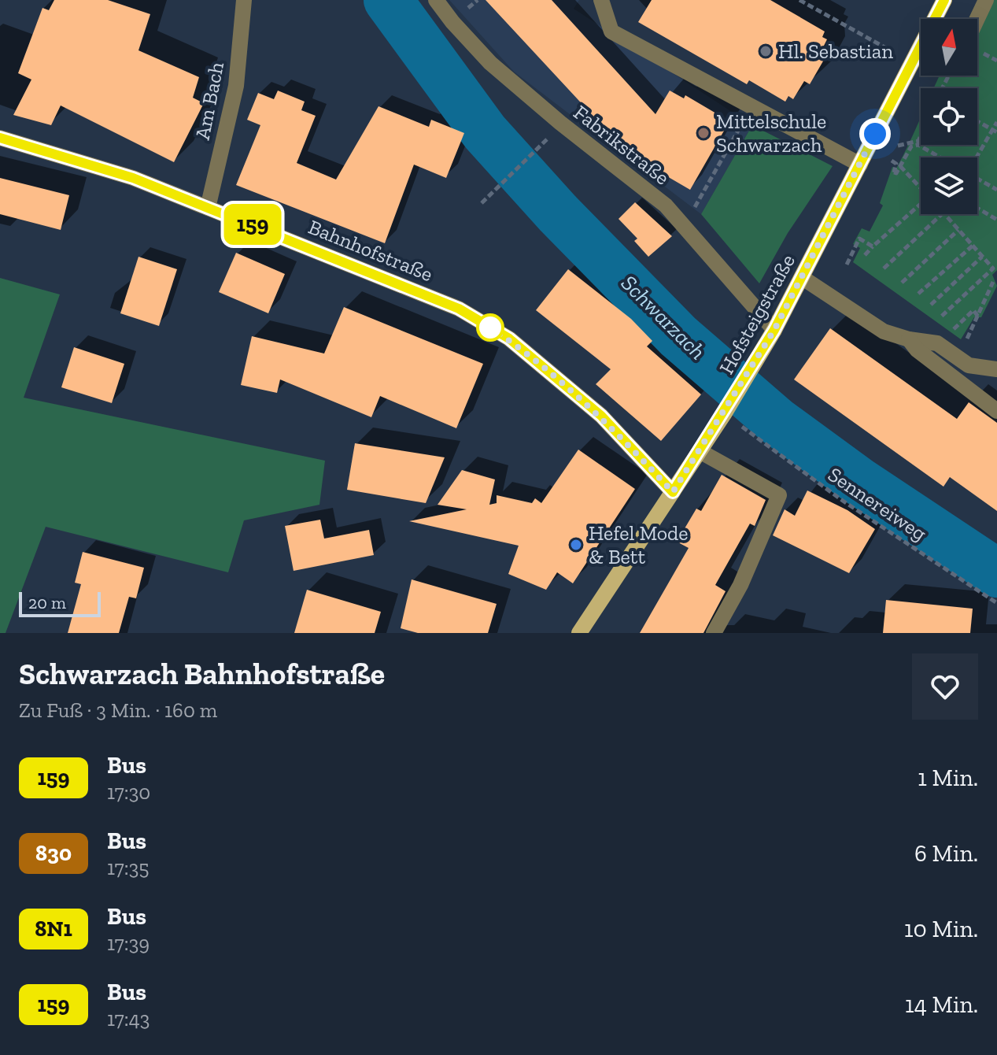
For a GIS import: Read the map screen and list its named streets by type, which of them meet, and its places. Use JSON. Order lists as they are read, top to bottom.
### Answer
{
  "streets": {
    "main road": ["Hofsteigstraße"],
    "street": ["Am Bach", "Fabrikstraße", "Bahnhofstraße"],
    "path": ["Sennereiweg"]
  },
  "crossings": [
    ["Am Bach", "Bahnhofstraße"],
    ["Fabrikstraße", "Hofsteigstraße"],
    ["Bahnhofstraße", "Hofsteigstraße"]
  ],
  "water": ["Schwarzach"],
  "places": ["Hl. Sebastian", "Mittelschule Schwarzach", "Hefel Mode & Bett"],
  "lines": ["bus line 159"],
  "scale_bar": "20 m",
  "north": "top",
  "page": {
    "on_map": "159",
    "scale": "20 m",
    "heading": ["Schwarzach Bahnhofstraße", "Zu Fuß · 3 Min. · 160 m"],
    "list": [
      {
        "mark": "159",
        "name": "Bus",
        "note": "17:30",
        "value": "1 Min."
      },
      {
        "mark": "830",
        "name": "Bus",
        "note": "17:35",
        "value": "6 Min."
      },
      {
        "mark": "8N1",
        "name": "Bus",
        "note": "17:39",
        "value": "10 Min."
      },
      {
        "mark": "159",
        "name": "Bus",
        "note": "17:43",
        "value": "14 Min."
      }
    ]
  }
}
